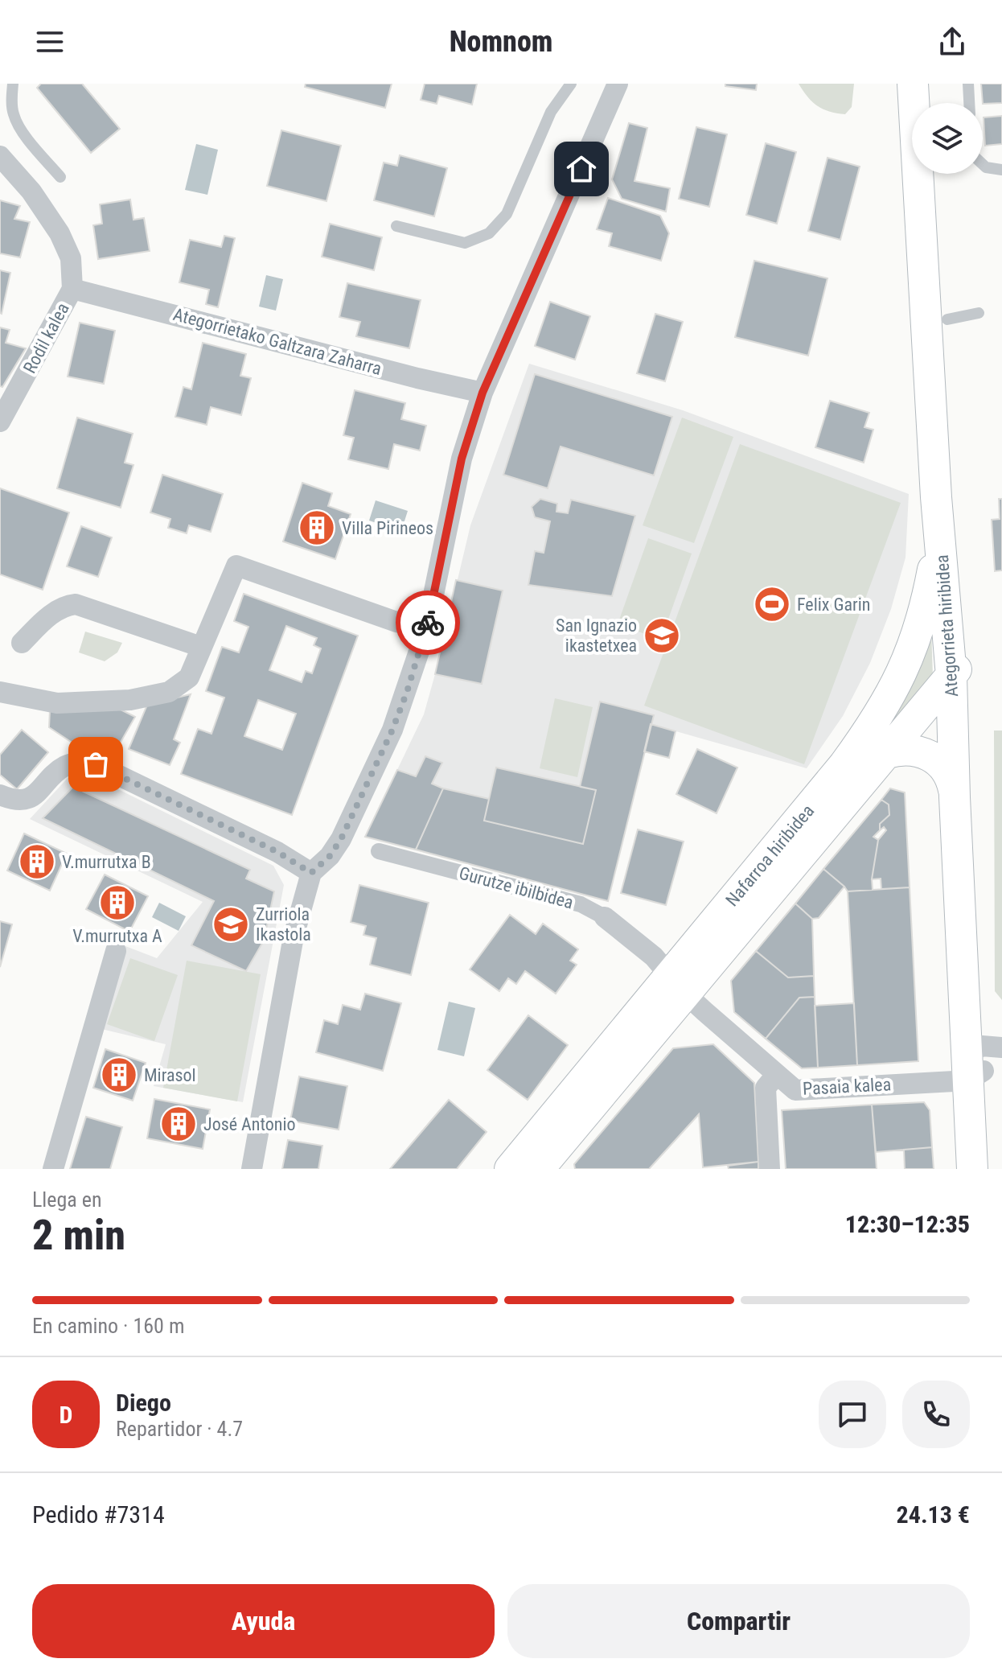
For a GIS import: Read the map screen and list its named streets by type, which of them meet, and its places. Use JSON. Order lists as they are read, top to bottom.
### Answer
{
  "streets": {
    "main road": ["Ategorrieta hiribidea", "Nafarroa hiribidea"],
    "street": [
      "Rodil kalea",
      "Ategorrietako Galtzara Zaharra",
      "Gurutze ibilbidea",
      "Pasaia kalea"
    ]
  },
  "crossings": [
    ["Rodil kalea", "Ategorrietako Galtzara Zaharra"],
    ["Ategorrieta hiribidea", "Nafarroa hiribidea"],
    ["Ategorrieta hiribidea", "Pasaia kalea"],
    ["Nafarroa hiribidea", "Gurutze ibilbidea"],
    ["Nafarroa hiribidea", "Pasaia kalea"],
    ["Gurutze ibilbidea", "Pasaia kalea"]
  ],
  "places": {
    "building": [
      "Villa Pirineos",
      "V.murrutxa B",
      "V.murrutxa A",
      "Mirasol",
      "José Antonio"
    ],
    "sports": ["Felix Garin"],
    "school or university": ["San Ignazio ikastetxea", "Zurriola Ikastola"]
  },
  "page": {
    "header": "Nomnom",
    "heading": ["2 min", "Llega en", "12:30–12:35"],
    "panel": [
      "Diego",
      "Repartidor · 4.7",
      "Pedido #7314",
      "24.13 €"
    ],
    "bar": "En camino · 160 m",
    "round": "D",
    "buttons": ["Ayuda", "Compartir"]
  }
}
